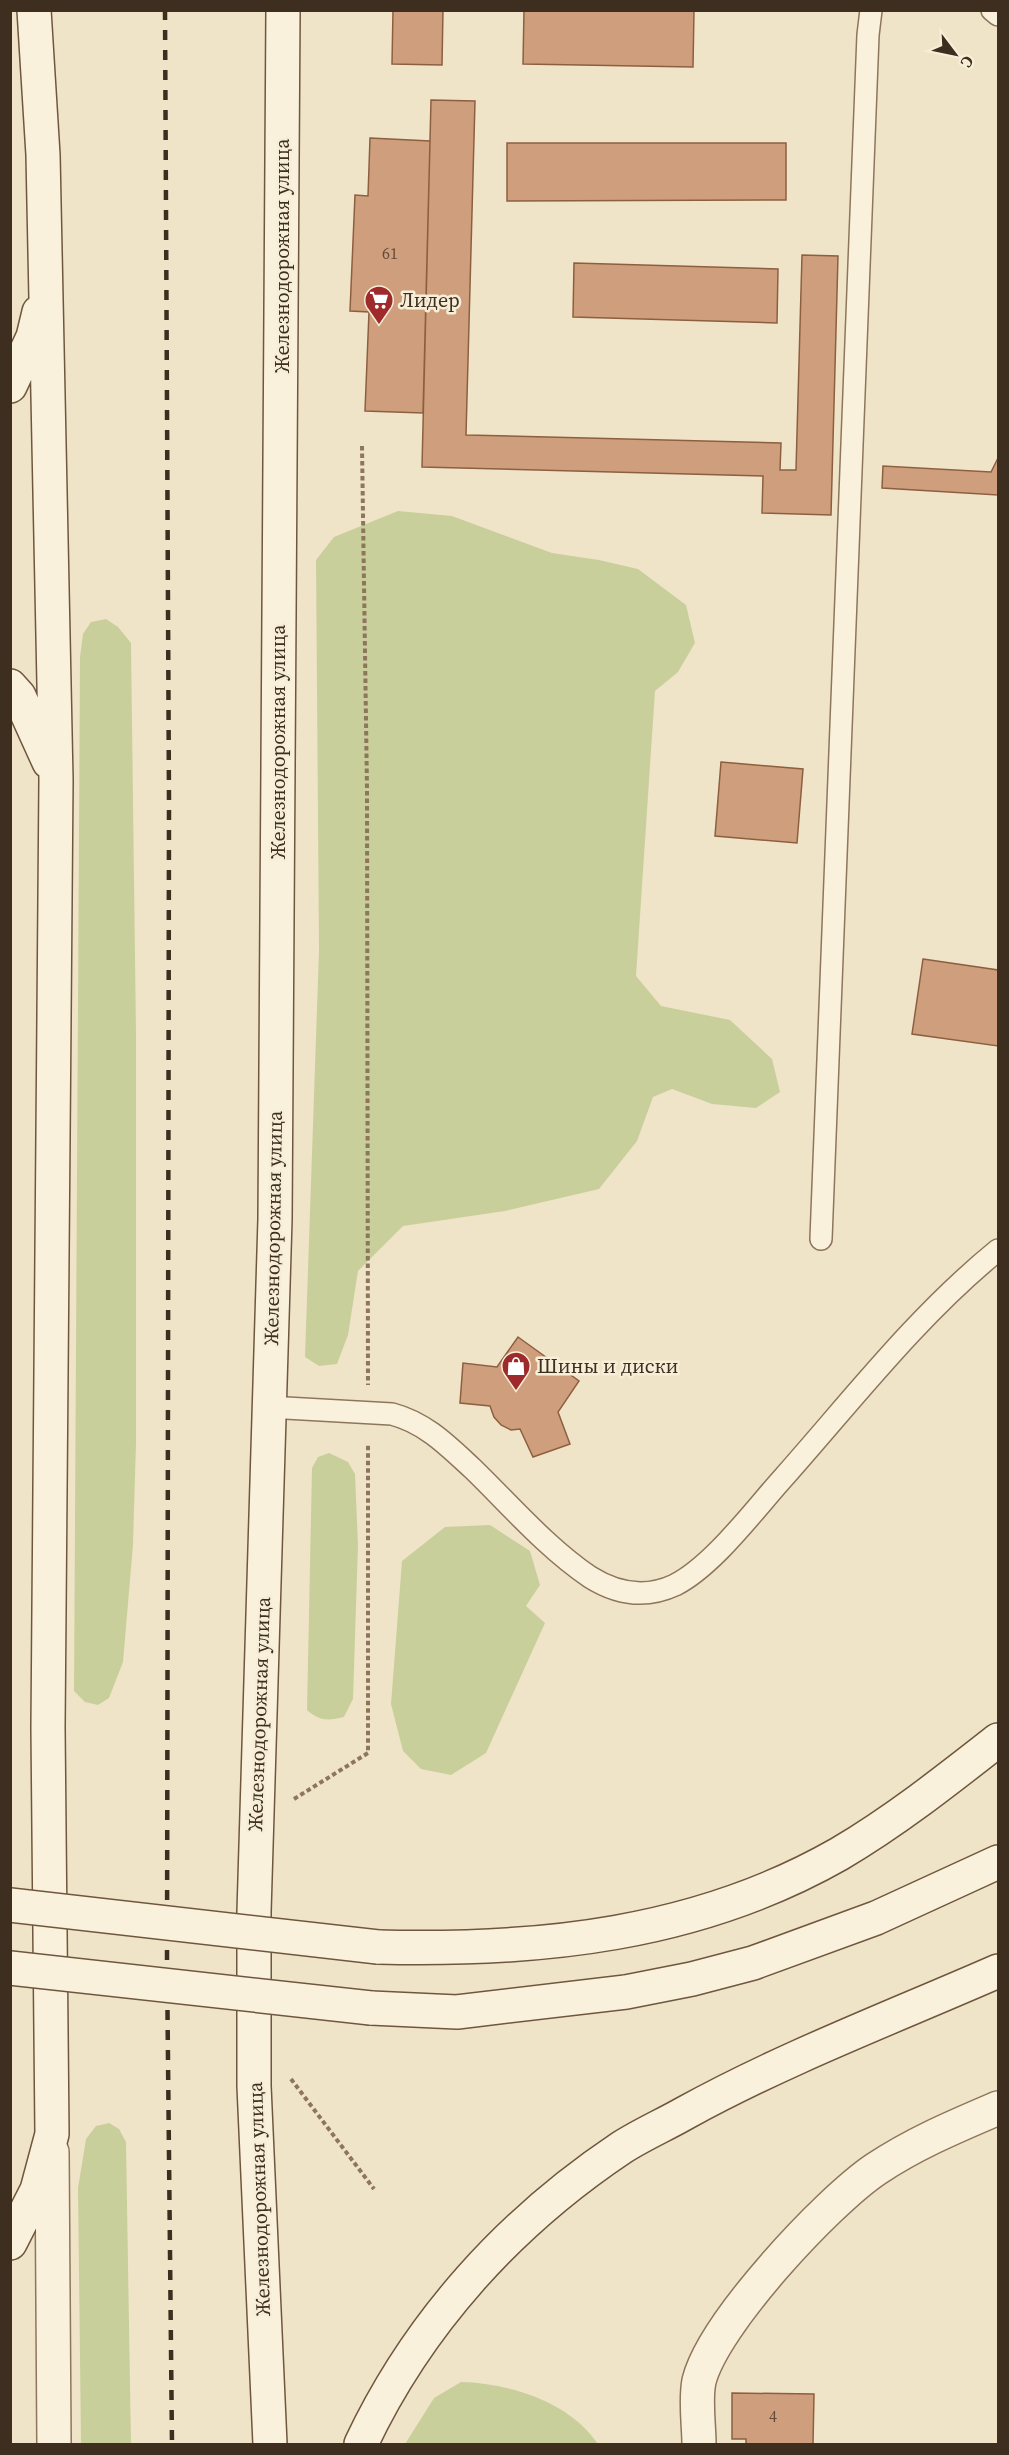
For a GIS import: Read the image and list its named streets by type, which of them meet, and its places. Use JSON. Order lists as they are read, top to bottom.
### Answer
{
  "streets": {
    "street": ["Железнодорожная улица"]
  },
  "places": {
    "supermarket": ["Лидер"],
    "shop": ["Шины и диски"]
  },
  "house_numbers": ["61", "4"],
  "north": "bottom right"
}
